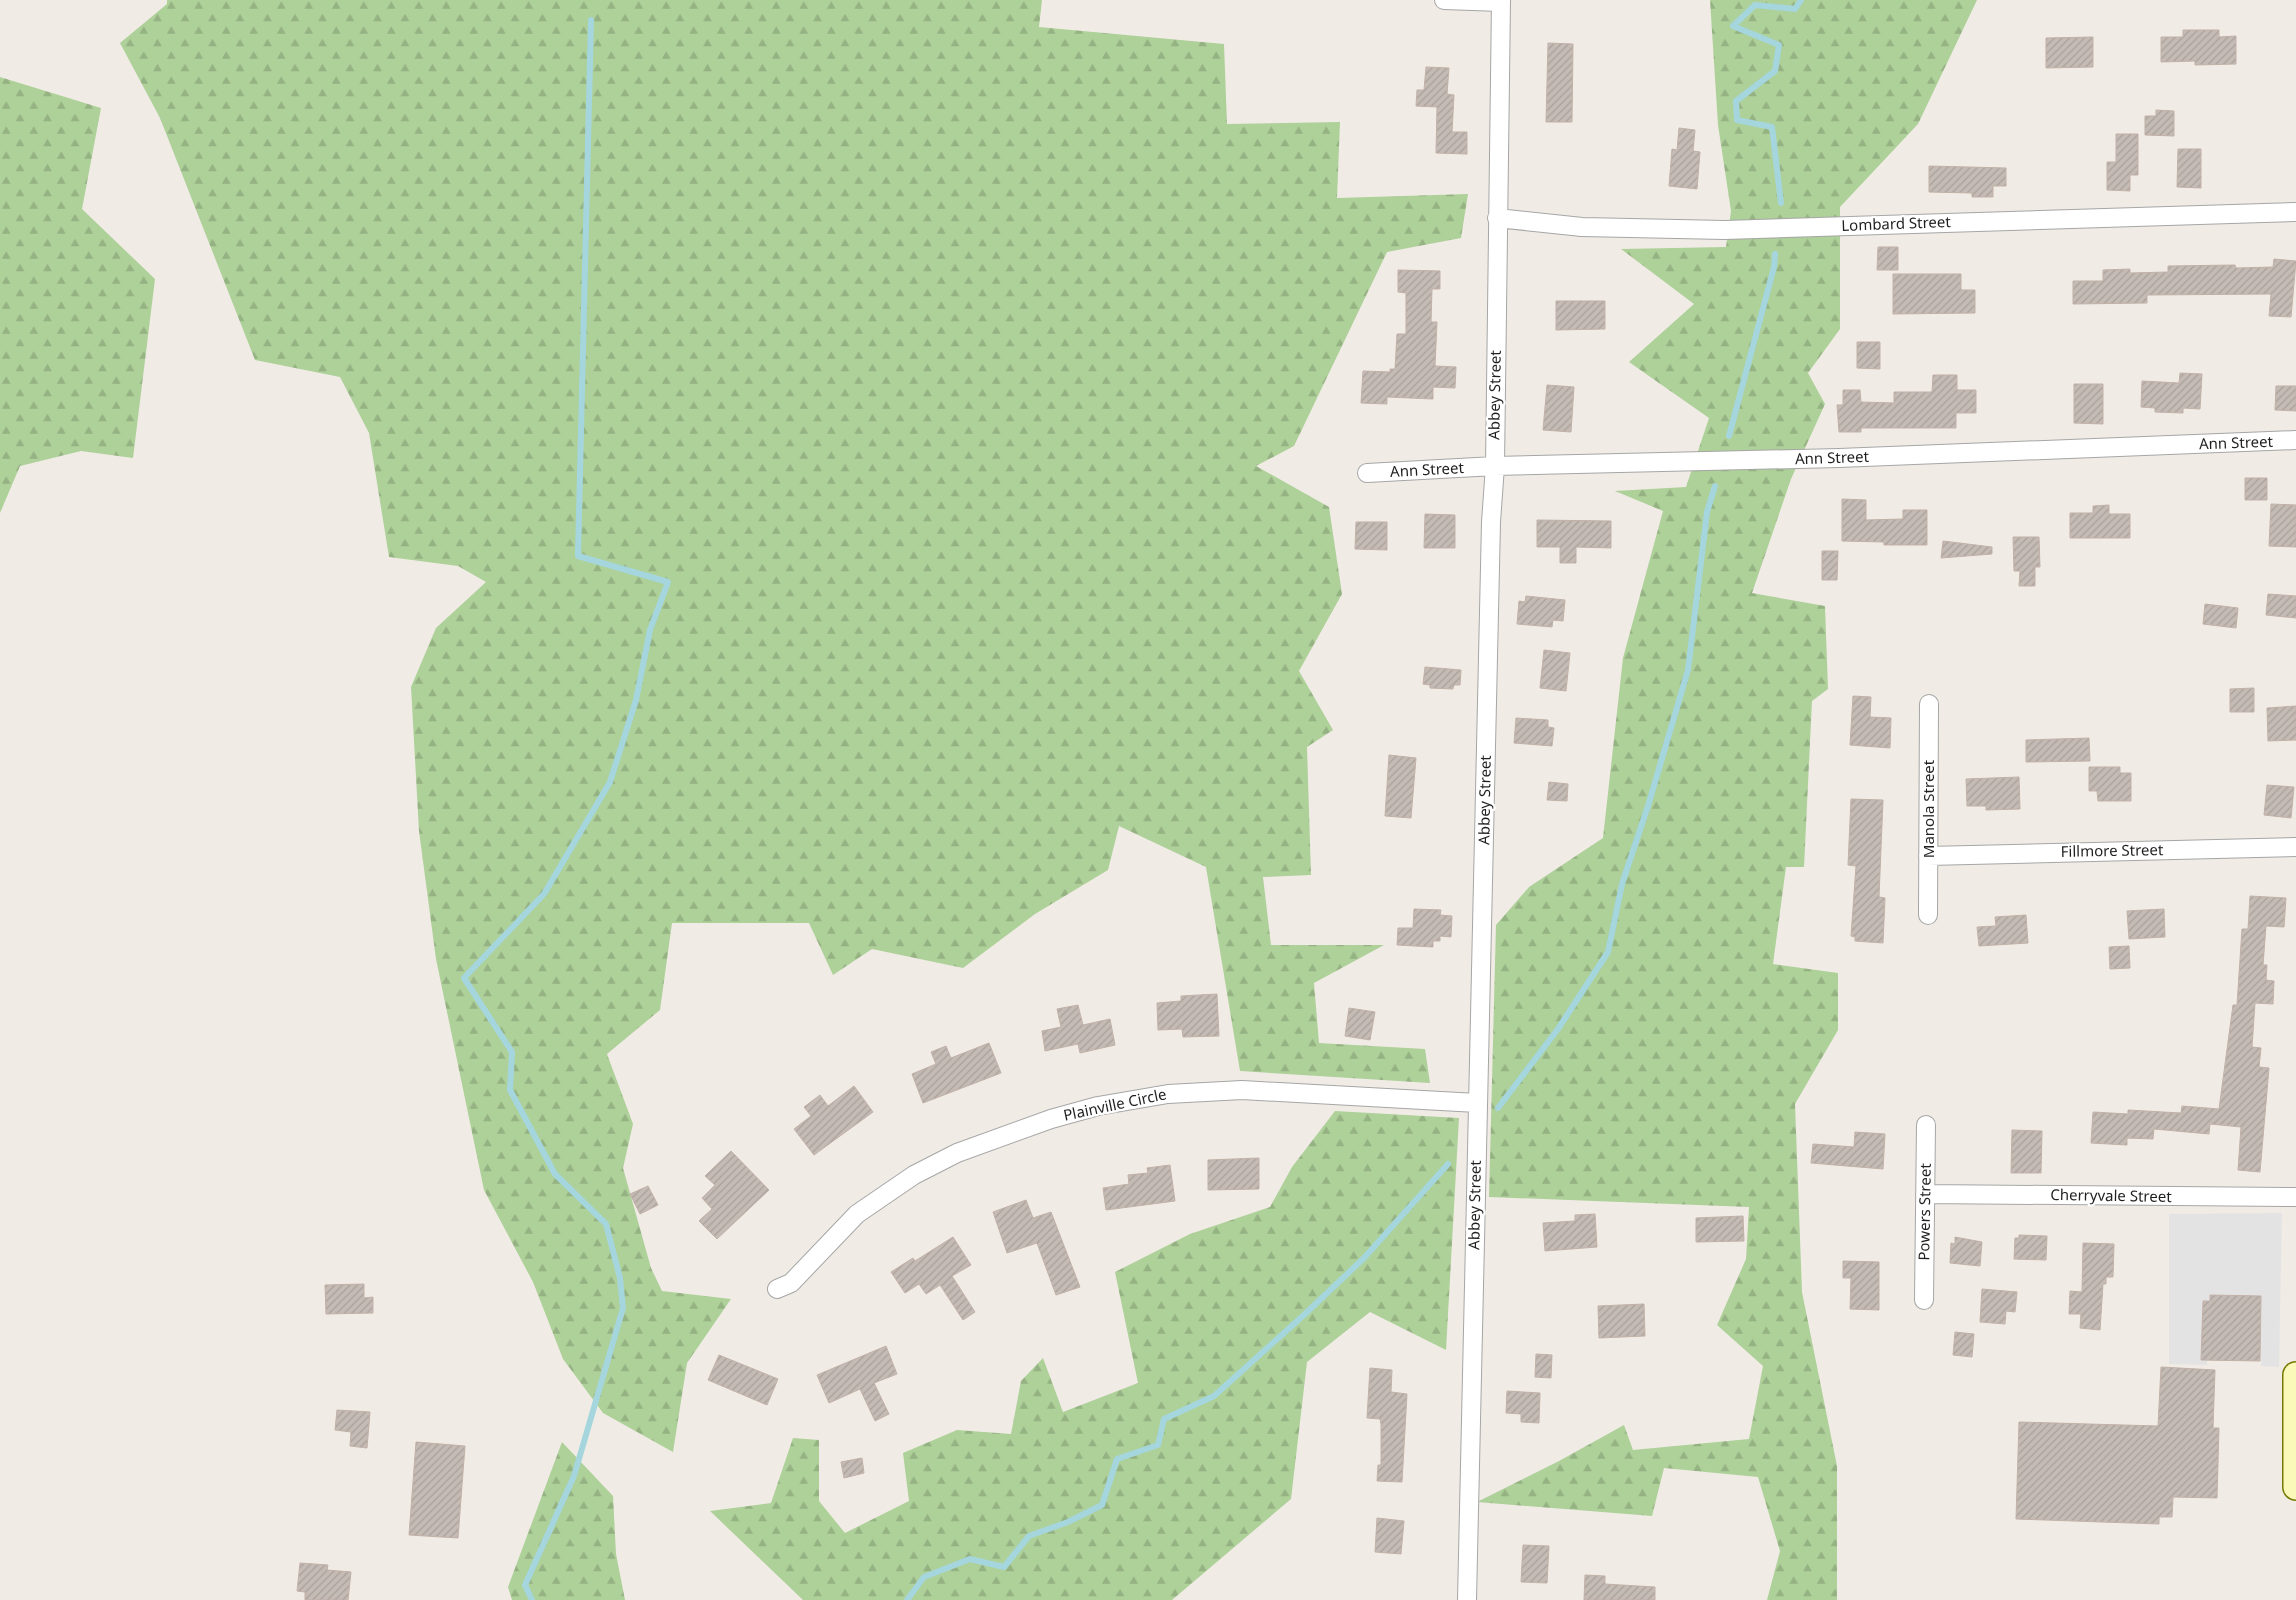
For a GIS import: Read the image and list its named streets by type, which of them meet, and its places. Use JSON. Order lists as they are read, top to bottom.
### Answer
{
  "streets": {
    "street": [
      "Lombard Street",
      "Abbey Street",
      "Ann Street",
      "Manola Street",
      "Fillmore Street",
      "Plainville Circle",
      "Cherryvale Street",
      "Powers Street"
    ]
  },
  "crossings": [
    ["Lombard Street", "Abbey Street"],
    ["Abbey Street", "Ann Street"],
    ["Abbey Street", "Plainville Circle"],
    ["Manola Street", "Fillmore Street"],
    ["Cherryvale Street", "Powers Street"]
  ]
}
